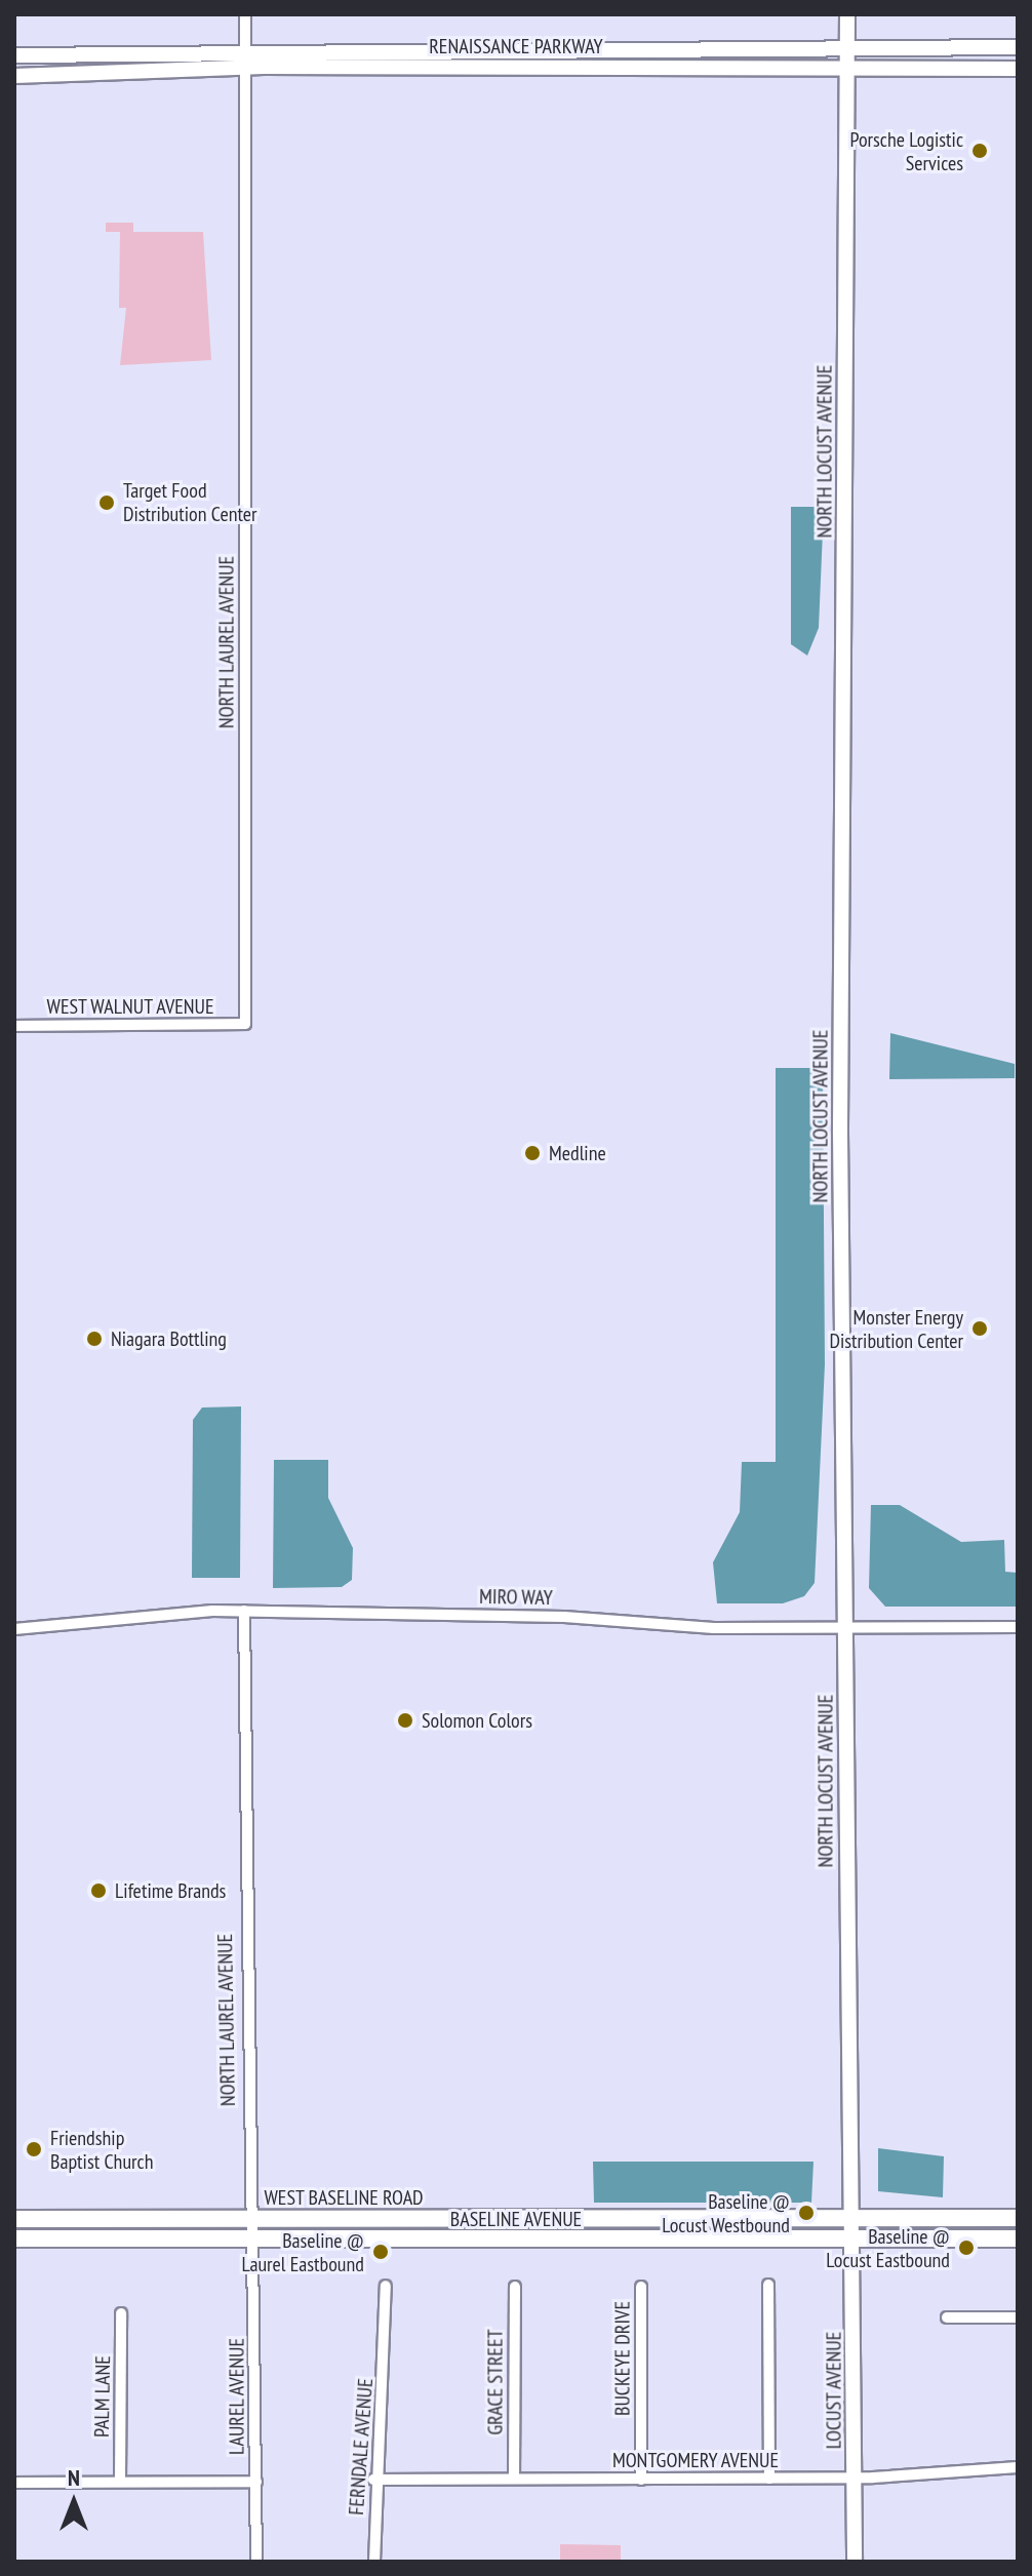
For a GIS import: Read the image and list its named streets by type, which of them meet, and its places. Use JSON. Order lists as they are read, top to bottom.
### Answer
{
  "streets": {
    "main road": ["WEST BASELINE ROAD", "BASELINE AVENUE"],
    "street": [
      "RENAISSANCE PARKWAY",
      "NORTH LOCUST AVENUE",
      "NORTH LAUREL AVENUE",
      "WEST WALNUT AVENUE",
      "MIRO WAY",
      "BUCKEYE DRIVE",
      "GRACE STREET",
      "LOCUST AVENUE",
      "PALM LANE",
      "LAUREL AVENUE",
      "FERNDALE AVENUE",
      "MONTGOMERY AVENUE"
    ]
  },
  "crossings": [
    ["RENAISSANCE PARKWAY", "NORTH LOCUST AVENUE"],
    ["RENAISSANCE PARKWAY", "NORTH LAUREL AVENUE"],
    ["NORTH LOCUST AVENUE", "MIRO WAY"],
    ["NORTH LOCUST AVENUE", "WEST BASELINE ROAD"],
    ["NORTH LOCUST AVENUE", "LOCUST AVENUE"],
    ["NORTH LAUREL AVENUE", "WEST WALNUT AVENUE"],
    ["NORTH LAUREL AVENUE", "MIRO WAY"],
    ["NORTH LAUREL AVENUE", "WEST BASELINE ROAD"],
    ["NORTH LAUREL AVENUE", "BASELINE AVENUE"],
    ["NORTH LAUREL AVENUE", "LAUREL AVENUE"],
    ["WEST BASELINE ROAD", "BASELINE AVENUE"],
    ["WEST BASELINE ROAD", "LOCUST AVENUE"],
    ["WEST BASELINE ROAD", "LAUREL AVENUE"],
    ["BASELINE AVENUE", "LOCUST AVENUE"],
    ["BASELINE AVENUE", "LAUREL AVENUE"],
    ["BUCKEYE DRIVE", "MONTGOMERY AVENUE"],
    ["GRACE STREET", "MONTGOMERY AVENUE"],
    ["LOCUST AVENUE", "MONTGOMERY AVENUE"],
    ["FERNDALE AVENUE", "MONTGOMERY AVENUE"]
  ],
  "places": [
    "Porsche Logistic Services",
    "Target Food Distribution Center",
    "Medline",
    "Monster Energy Distribution Center",
    "Niagara Bottling",
    "Solomon Colors",
    "Lifetime Brands",
    "Friendship Baptist Church",
    "Baseline @ Locust Westbound",
    "Baseline @ Locust Eastbound",
    "Baseline @ Laurel Eastbound"
  ],
  "north": "top"
}
